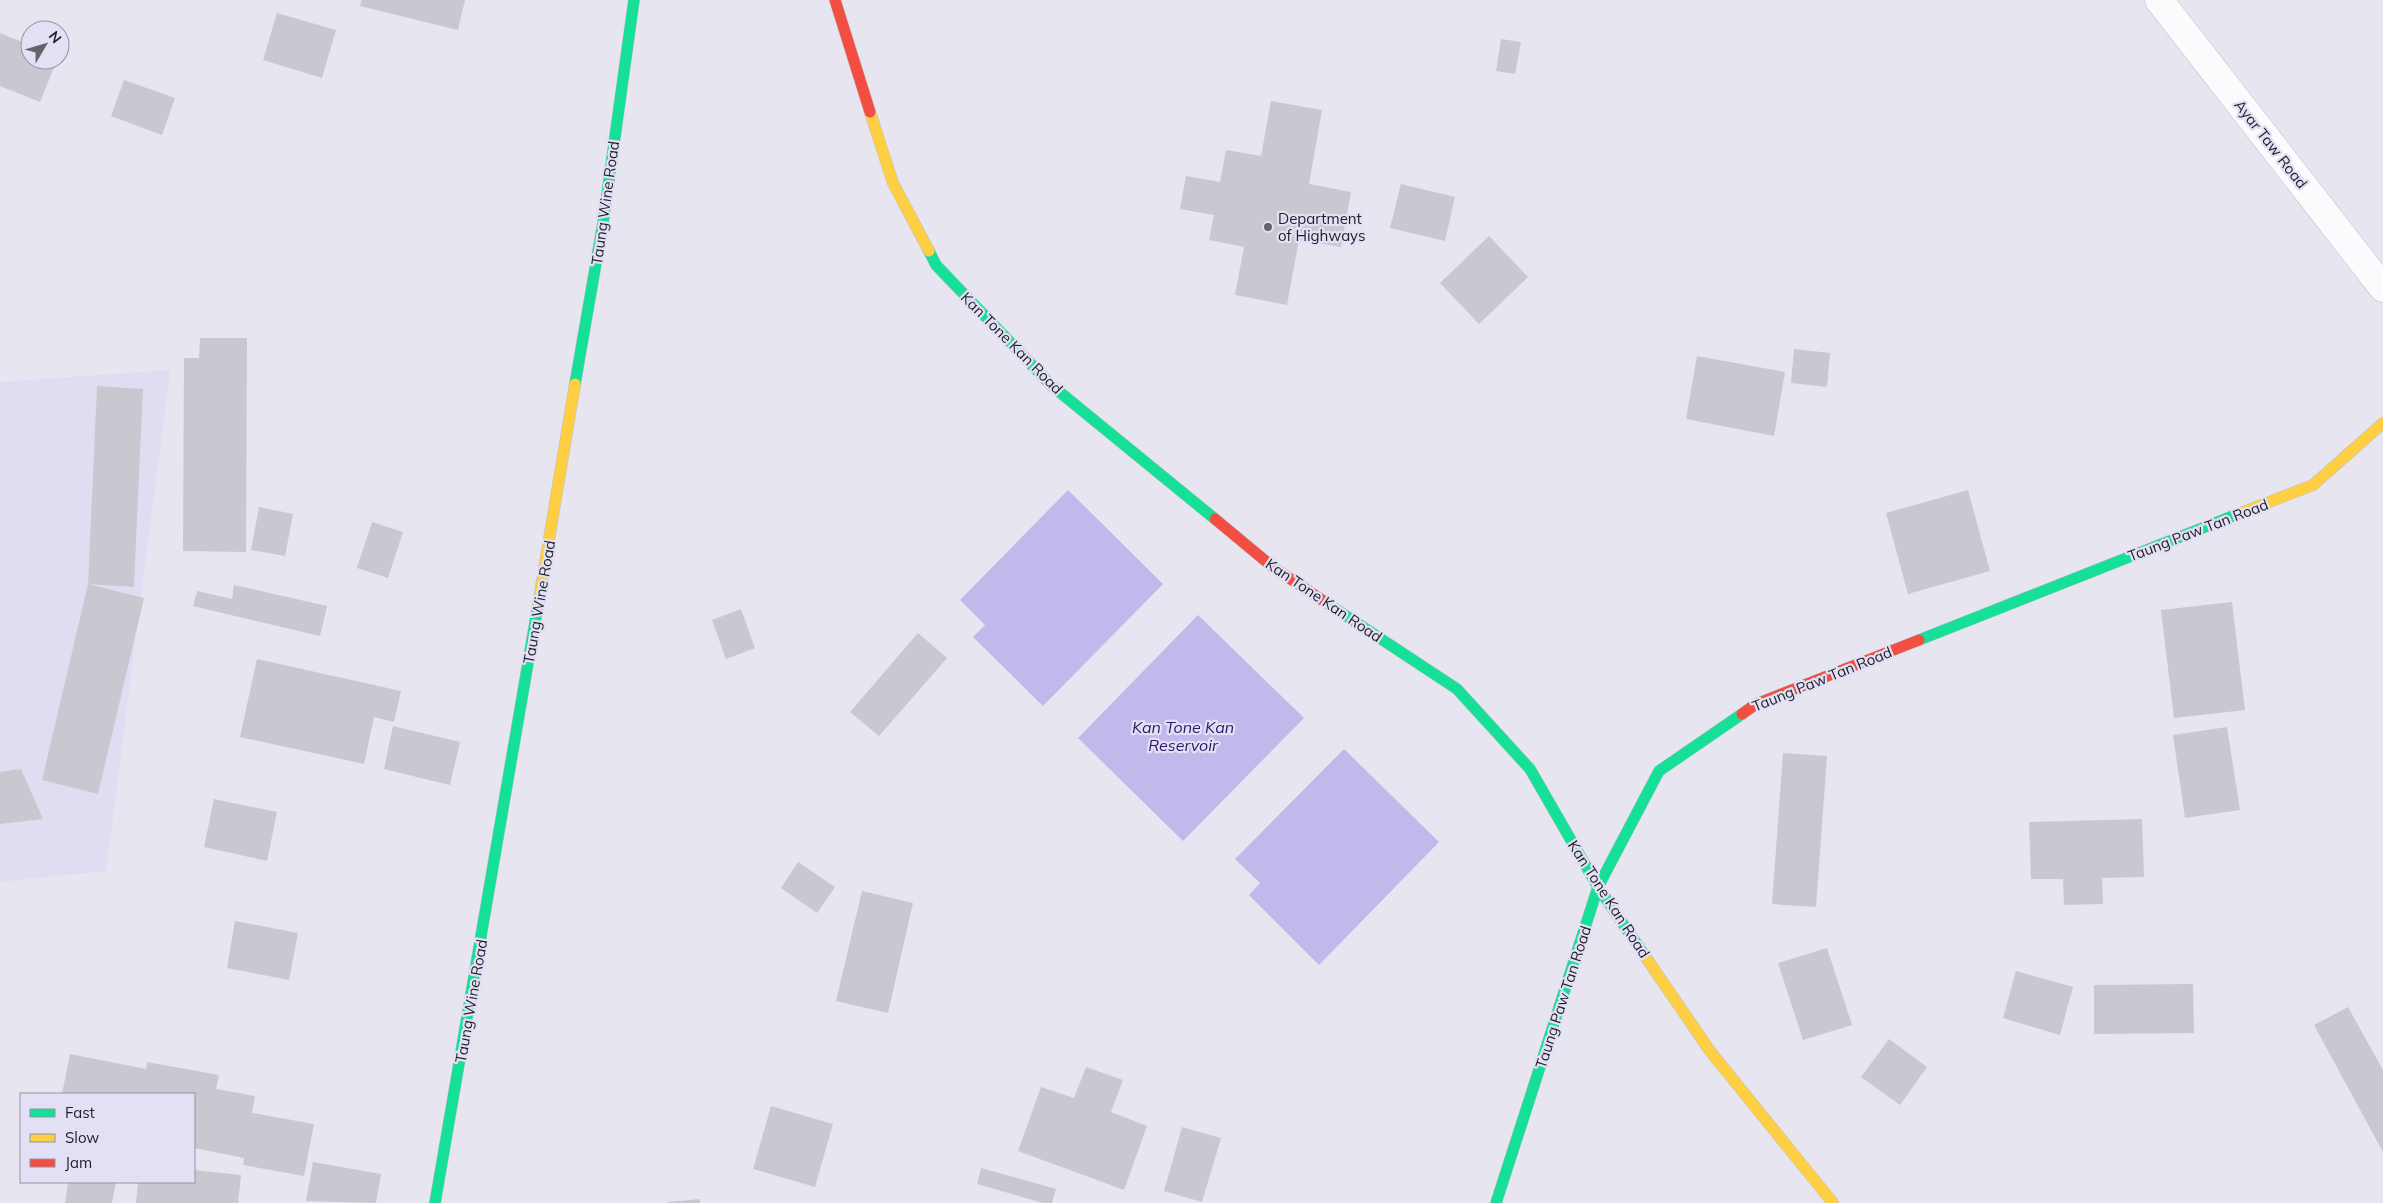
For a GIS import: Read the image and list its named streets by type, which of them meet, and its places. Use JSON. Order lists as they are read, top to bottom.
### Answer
{
  "streets": {
    "street": [
      "Ayar Taw Road",
      "Taung Wine Road",
      "Kan Tone Kan Road",
      "Taung Paw Tan Road"
    ]
  },
  "crossings": [
    ["Kan Tone Kan Road", "Taung Paw Tan Road"]
  ],
  "water": ["Kan Tone Kan Reservoir"],
  "places": ["Department of Highways"],
  "legend": ["Fast", "Slow", "Jam"],
  "north": "top right"
}
